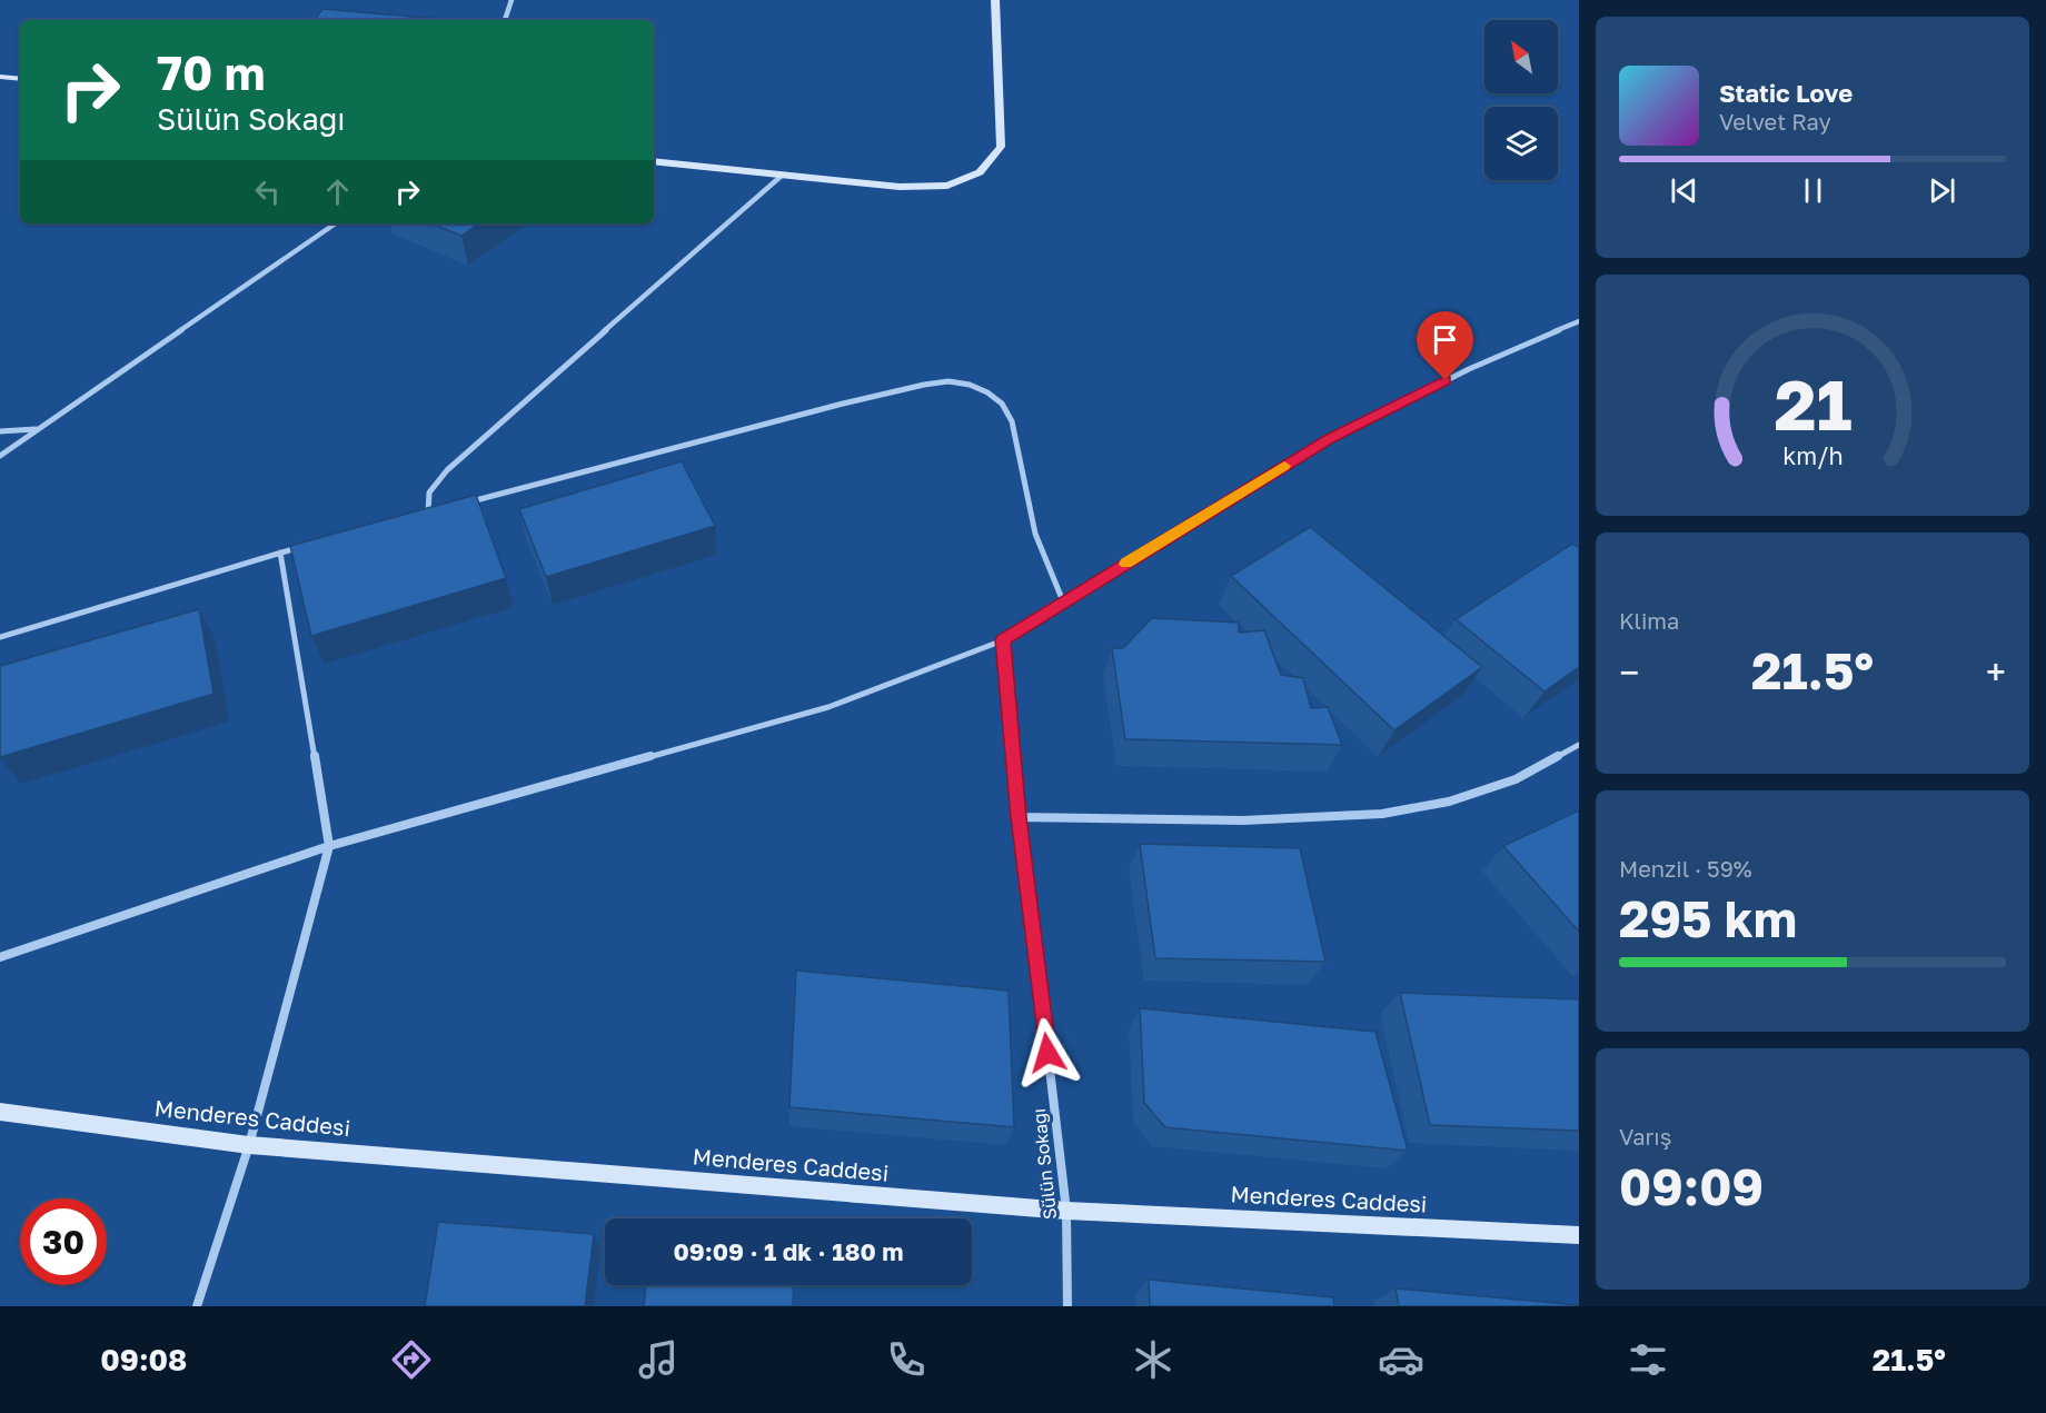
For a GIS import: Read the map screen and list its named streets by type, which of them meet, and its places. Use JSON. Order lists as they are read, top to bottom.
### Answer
{
  "streets": {
    "street": ["Menderes Caddesi", "Sülün Sokağı"]
  },
  "crossings": [
    ["Menderes Caddesi", "Sülün Sokağı"]
  ],
  "north": "top left",
  "page": {
    "turn": ["70 m", "Sülün Sokağı"],
    "song": ["Static Love", "Velvet Ray"],
    "tile": [
      "Klima",
      ["Menzil · 59%", "295 km"],
      ["Varış", "09:09"]
    ],
    "heat": ["−", "21.5°", "+"],
    "limit": "30",
    "trip": "09:09 · 1 dk · 180 m",
    "tabs": ["09:08", "21.5°"],
    "gauge": ["21", "km/h"]
  }
}
